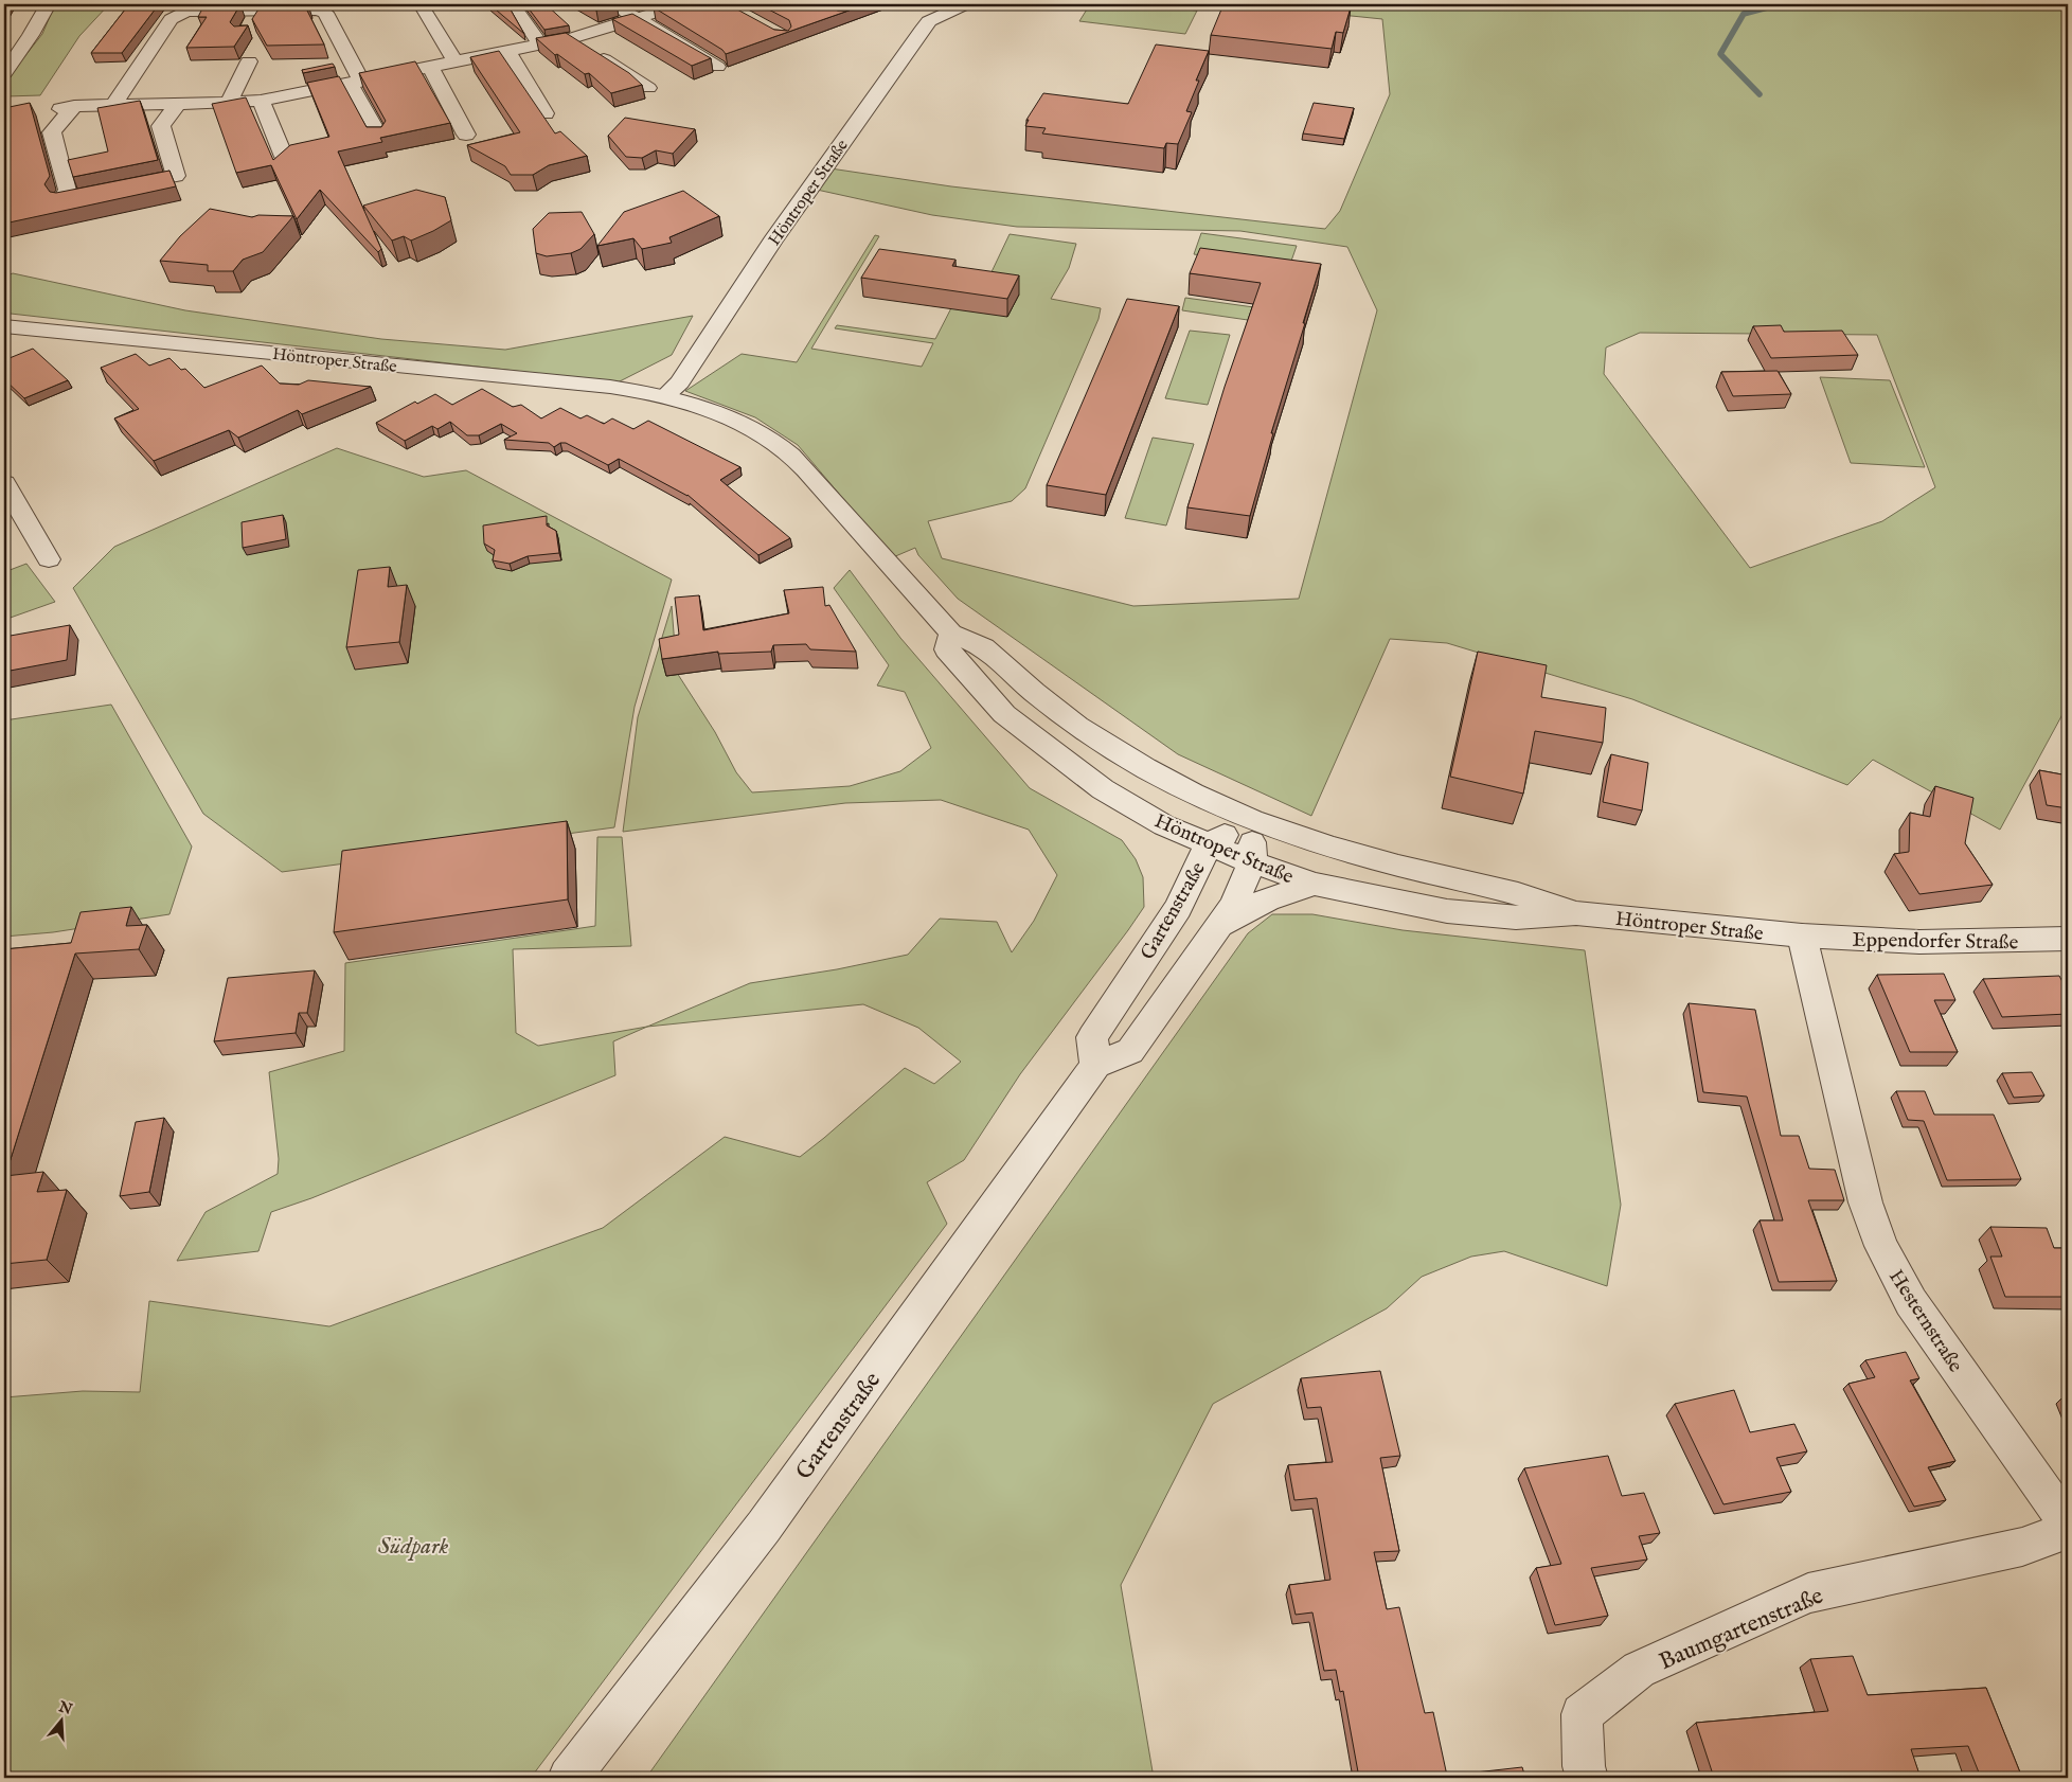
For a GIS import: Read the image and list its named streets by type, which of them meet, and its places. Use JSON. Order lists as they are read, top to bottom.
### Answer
{
  "streets": {
    "street": [
      "Höntroper Straße",
      "Gartenstraße",
      "Eppendorfer Straße",
      "Hesternstraße",
      "Baumgartenstraße"
    ]
  },
  "crossings": [
    ["Höntroper Straße", "Gartenstraße"],
    ["Höntroper Straße", "Eppendorfer Straße"],
    ["Höntroper Straße", "Hesternstraße"],
    ["Eppendorfer Straße", "Hesternstraße"]
  ],
  "parks": ["Südpark"],
  "north": "top"
}
